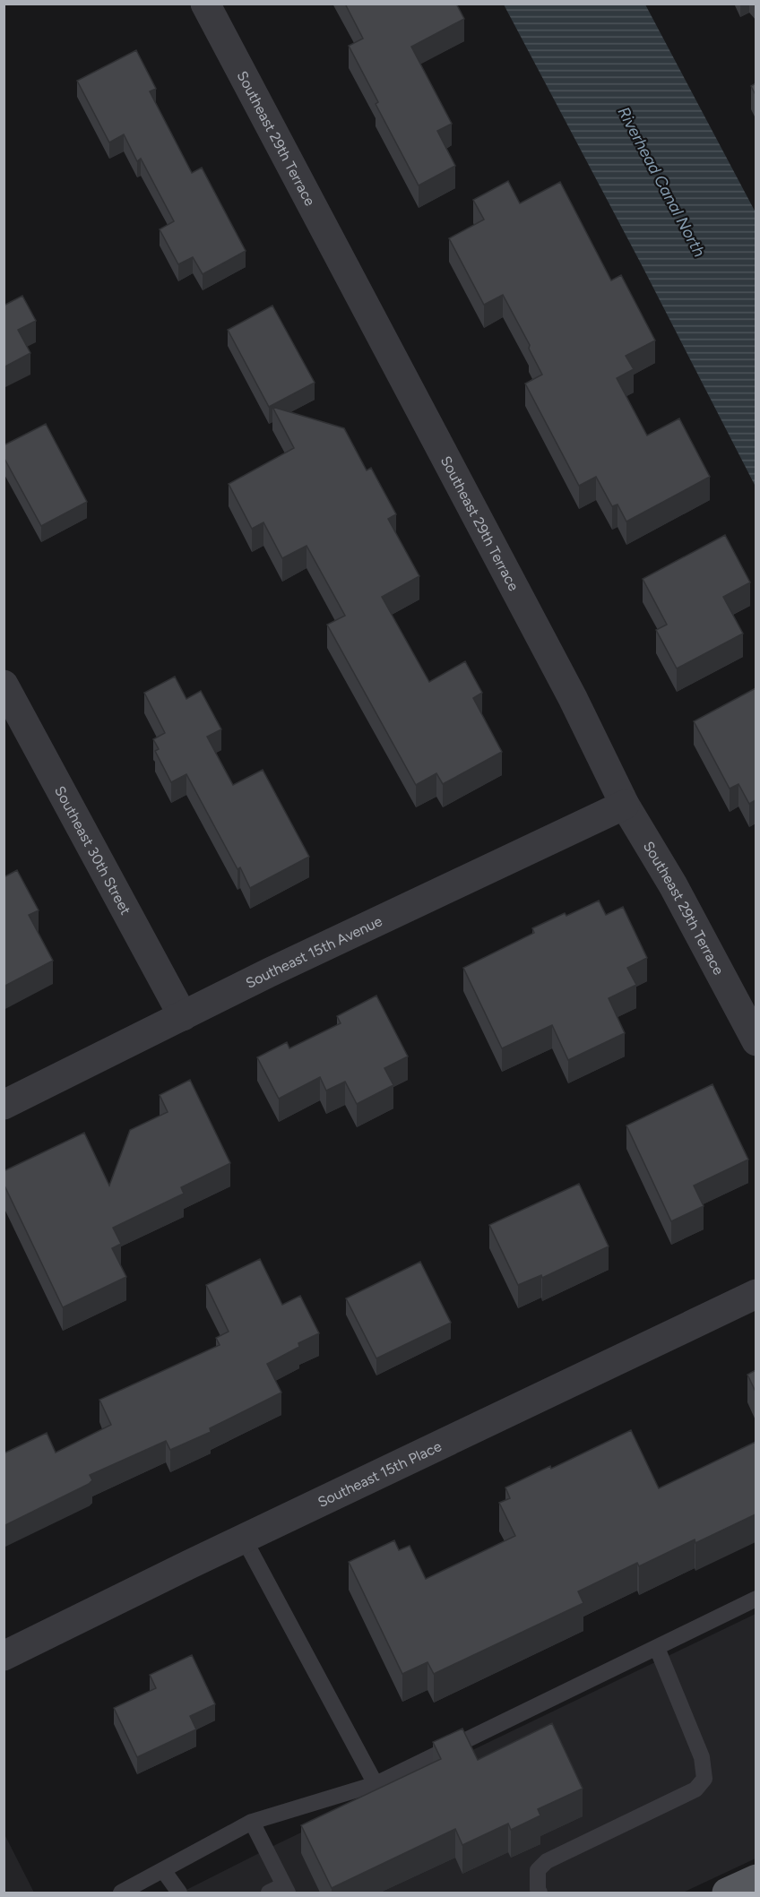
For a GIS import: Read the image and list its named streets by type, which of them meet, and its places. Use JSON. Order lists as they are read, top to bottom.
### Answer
{
  "streets": {
    "street": [
      "Southeast 29th Terrace",
      "Southeast 30th Street",
      "Southeast 15th Avenue",
      "Southeast 15th Place"
    ]
  },
  "crossings": [
    ["Southeast 29th Terrace", "Southeast 15th Avenue"],
    ["Southeast 30th Street", "Southeast 15th Avenue"]
  ],
  "water": ["Riverhead Canal North"]
}
